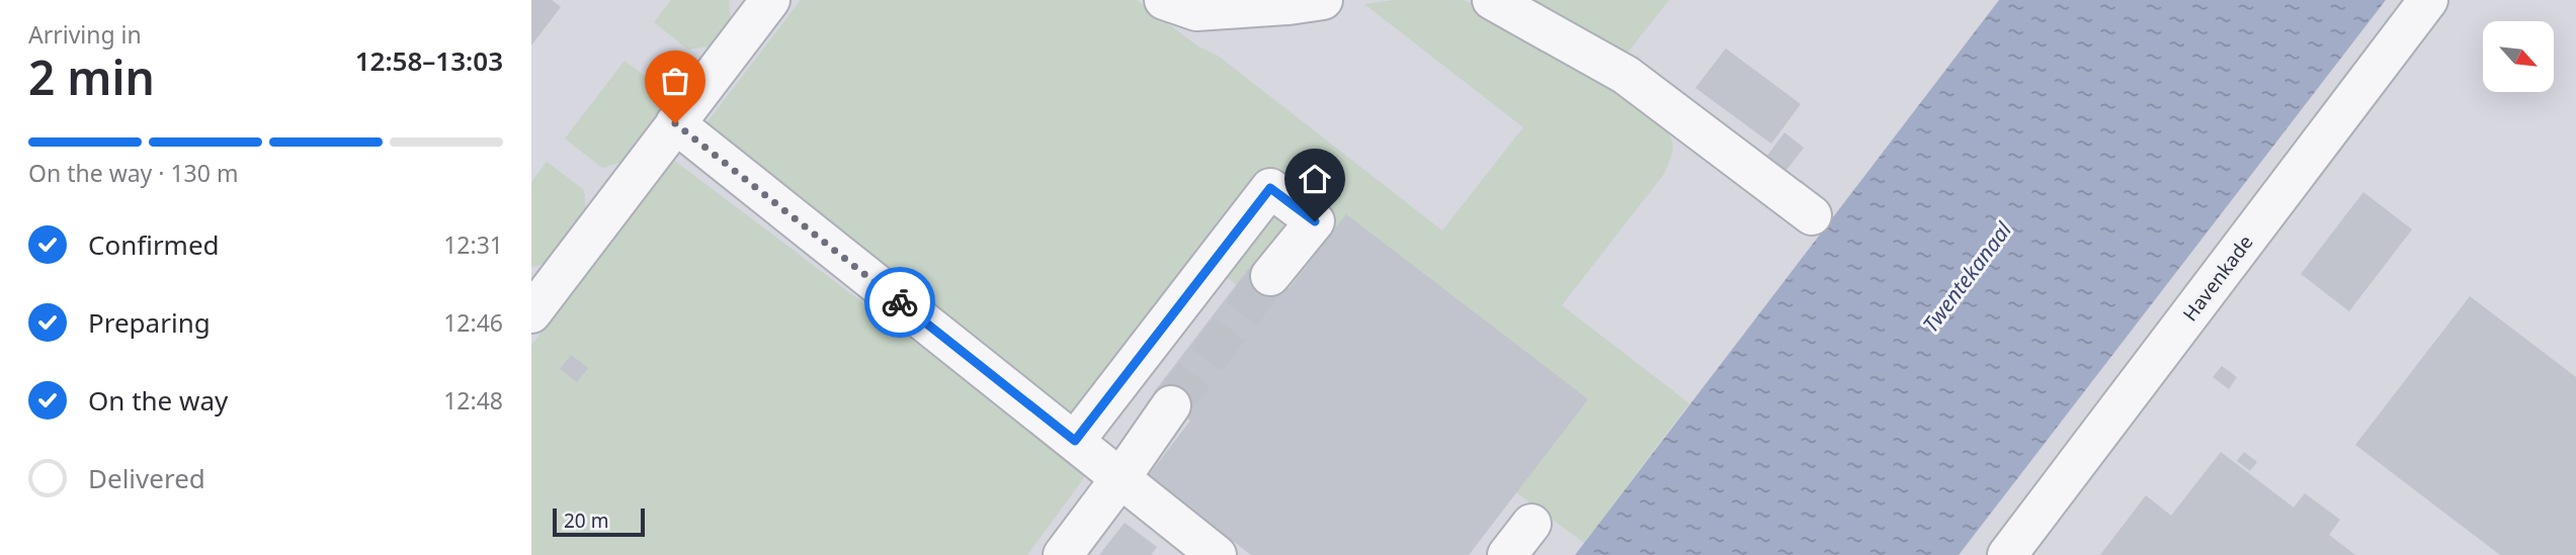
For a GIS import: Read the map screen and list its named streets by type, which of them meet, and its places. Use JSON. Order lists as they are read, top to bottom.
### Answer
{
  "streets": {
    "street": ["Havenkade"]
  },
  "water": ["Twentekanaal"],
  "scale_bar": "20 m",
  "north": "bottom right",
  "page": {
    "heading": ["2 min", "Arriving in", "12:58–13:03"],
    "bar": "On the way · 130 m",
    "list": [
      ["Confirmed", "12:31"],
      ["Preparing", "12:46"],
      ["On the way", "12:48"],
      "Delivered"
    ],
    "scale": "20 m"
  }
}
